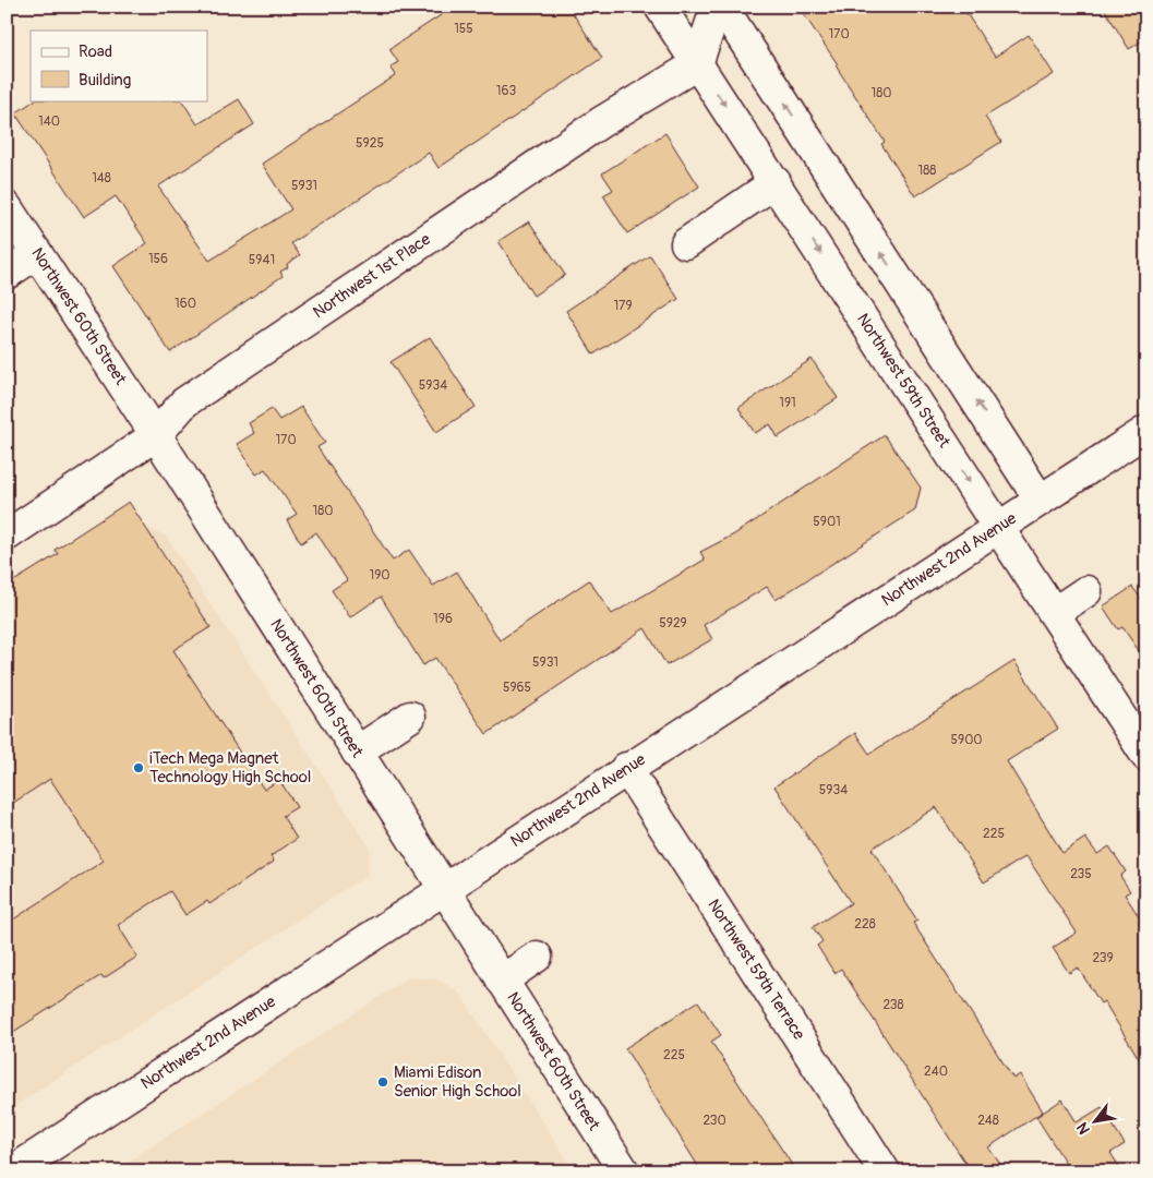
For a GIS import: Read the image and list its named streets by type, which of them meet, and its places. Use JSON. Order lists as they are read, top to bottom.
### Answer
{
  "streets": {
    "street": [
      "Northwest 1st Place",
      "Northwest 60th Street",
      "Northwest 59th Street",
      "Northwest 2nd Avenue",
      "Northwest 59th Terrace"
    ]
  },
  "crossings": [
    ["Northwest 1st Place", "Northwest 60th Street"],
    ["Northwest 1st Place", "Northwest 59th Street"],
    ["Northwest 60th Street", "Northwest 2nd Avenue"],
    ["Northwest 59th Street", "Northwest 2nd Avenue"],
    ["Northwest 2nd Avenue", "Northwest 59th Terrace"]
  ],
  "places": ["iTech Mega Magnet Technology High School", "Miami Edison Senior High School"],
  "house_numbers": [
    "155",
    "170",
    "163",
    "180",
    "140",
    "5925",
    "188",
    "148",
    "5931",
    "156",
    "5941",
    "160",
    "179",
    "5934",
    "191",
    "170",
    "180",
    "5901",
    "190",
    "196",
    "5929",
    "5931",
    "5965",
    "5900",
    "5934",
    "225",
    "235",
    "228",
    "239",
    "238",
    "225",
    "240",
    "230",
    "248"
  ],
  "legend": ["Road", "Building"],
  "north": "bottom left"
}
